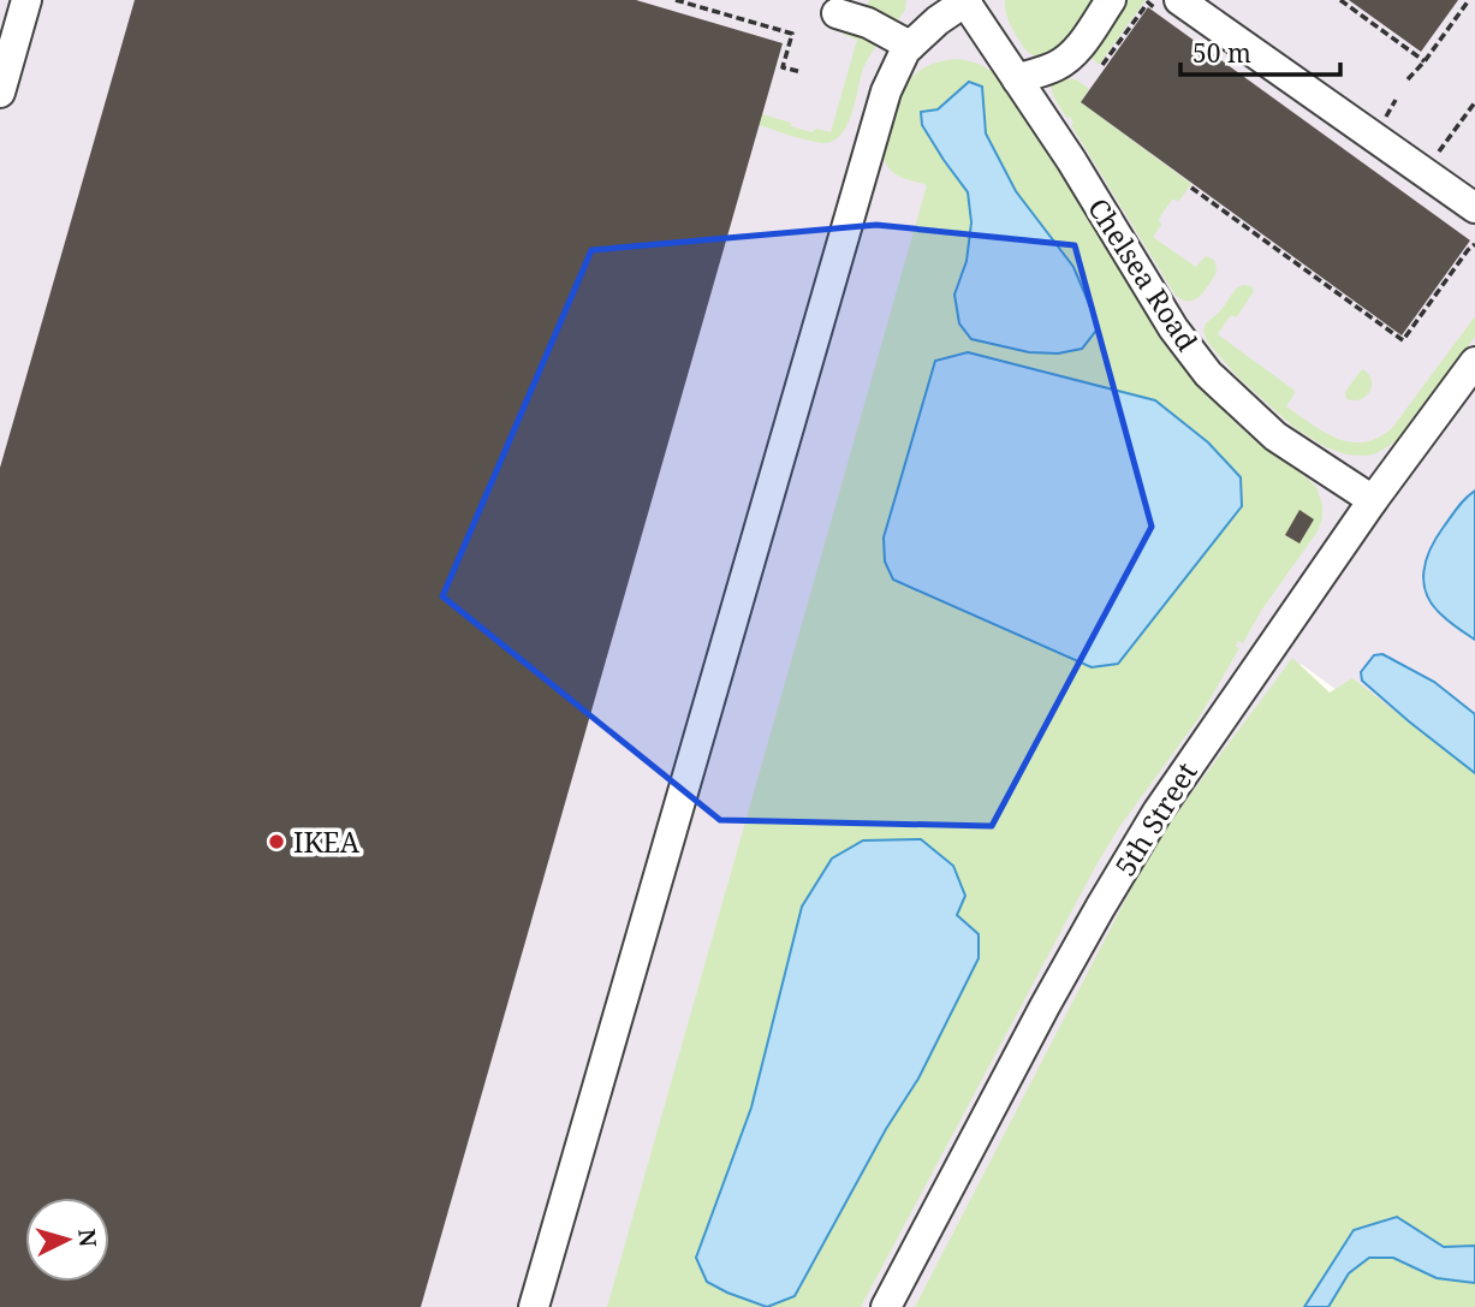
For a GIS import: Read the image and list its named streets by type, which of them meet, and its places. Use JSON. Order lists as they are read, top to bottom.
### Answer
{
  "streets": {
    "street": ["Chelsea Road", "5th Street"]
  },
  "crossings": [
    ["Chelsea Road", "5th Street"]
  ],
  "places": ["IKEA"],
  "scale_bar": "50 m",
  "north": "right"
}
